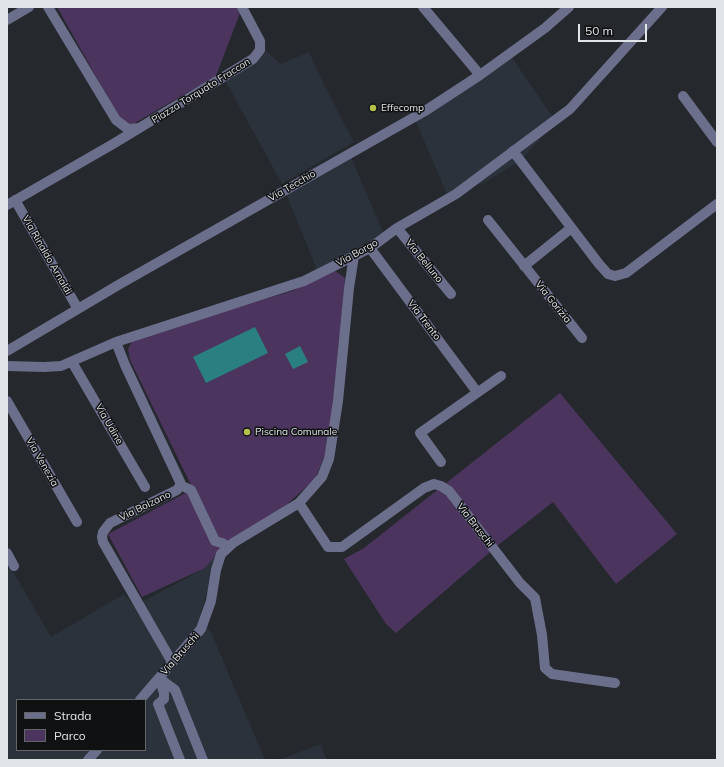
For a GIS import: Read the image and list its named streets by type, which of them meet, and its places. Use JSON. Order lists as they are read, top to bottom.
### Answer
{
  "streets": {
    "street": [
      "Piazza Torquato Fraccon",
      "Via Tecchio",
      "Via Borgo",
      "Via Rinaldo Arnaldi",
      "Via Belluno",
      "Via Gorizia",
      "Via Trento",
      "Via Udine",
      "Via Venezia",
      "Via Bolzano",
      "Via Bruschi"
    ]
  },
  "crossings": [
    ["Piazza Torquato Fraccon", "Via Rinaldo Arnaldi"],
    ["Via Tecchio", "Via Rinaldo Arnaldi"],
    ["Via Borgo", "Via Belluno"],
    ["Via Borgo", "Via Trento"],
    ["Via Borgo", "Via Udine"],
    ["Via Borgo", "Via Bolzano"],
    ["Via Borgo", "Via Bruschi"],
    ["Via Bolzano", "Via Bruschi"]
  ],
  "places": ["Effecomp", "Piscina Comunale"],
  "legend": ["Strada", "Parco"],
  "scale_bar": "50 m"
}
